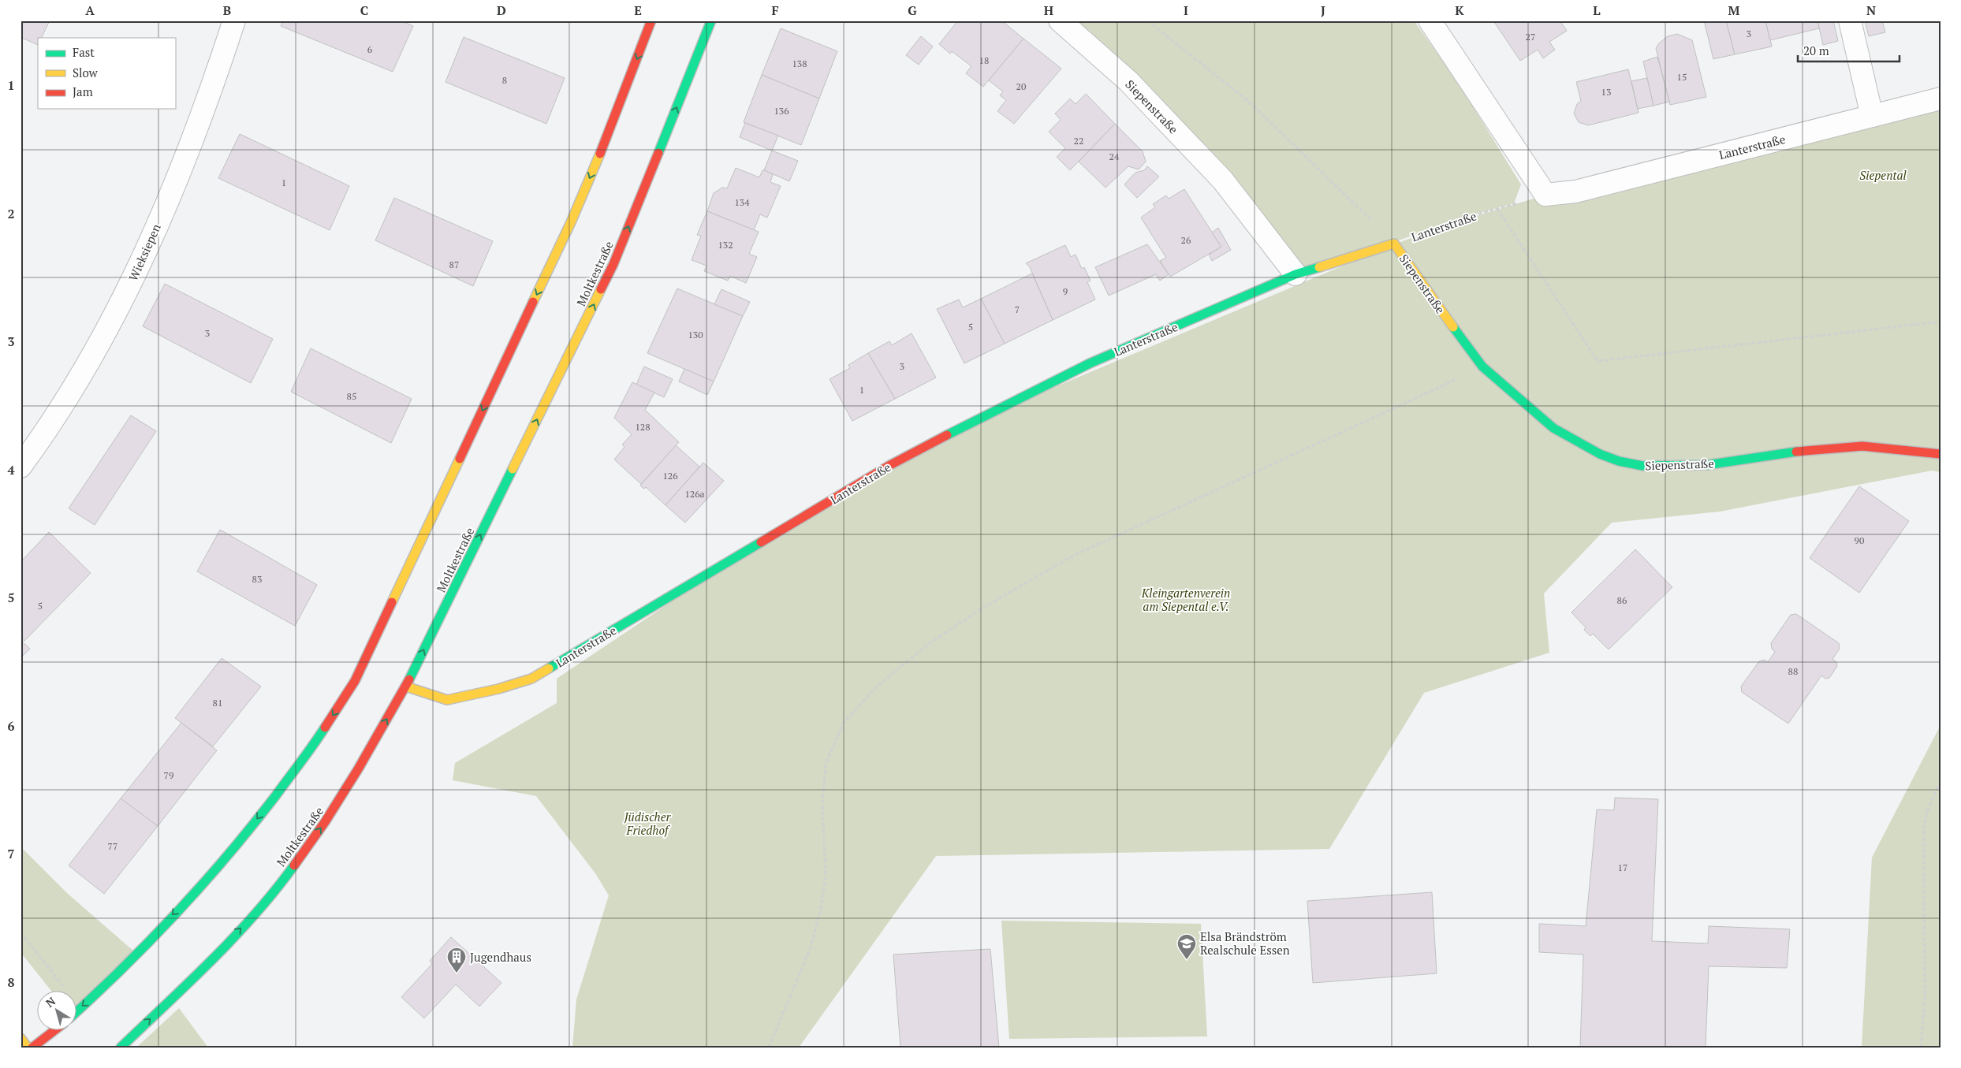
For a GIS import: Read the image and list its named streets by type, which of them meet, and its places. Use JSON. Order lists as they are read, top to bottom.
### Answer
{
  "streets": {
    "main road": ["Siepenstraße", "Lanterstraße", "Moltkestraße"],
    "street": ["Wieksiepen"]
  },
  "crossings": [
    ["Siepenstraße", "Lanterstraße"],
    ["Lanterstraße", "Moltkestraße"]
  ],
  "parks": ["Siepental", "Kleingartenverein am Siepental e.V.", "Jüdischer Friedhof"],
  "places": {
    "school or university": ["Elsa Brändström Realschule Essen"],
    "building": ["Jugendhaus"]
  },
  "house_numbers": [
    "3",
    "27",
    "6",
    "18",
    "138",
    "15",
    "8",
    "20",
    "13",
    "136",
    "22",
    "24",
    "1",
    "134",
    "26",
    "132",
    "87",
    "9",
    "7",
    "5",
    "3",
    "130",
    "3",
    "1",
    "85",
    "128",
    "126",
    "126a",
    "90",
    "83",
    "86",
    "5",
    "88",
    "81",
    "79",
    "77",
    "17"
  ],
  "legend": ["Fast", "Slow", "Jam"],
  "scale_bar": "20 m",
  "north": "top left",
  "grid": {
    "columns": [
      "A",
      "B",
      "C",
      "D",
      "E",
      "F",
      "G",
      "H",
      "I",
      "J",
      "K",
      "L",
      "M",
      "N"
    ],
    "rows": [
      "1",
      "2",
      "3",
      "4",
      "5",
      "6",
      "7",
      "8"
    ]
  }
}
